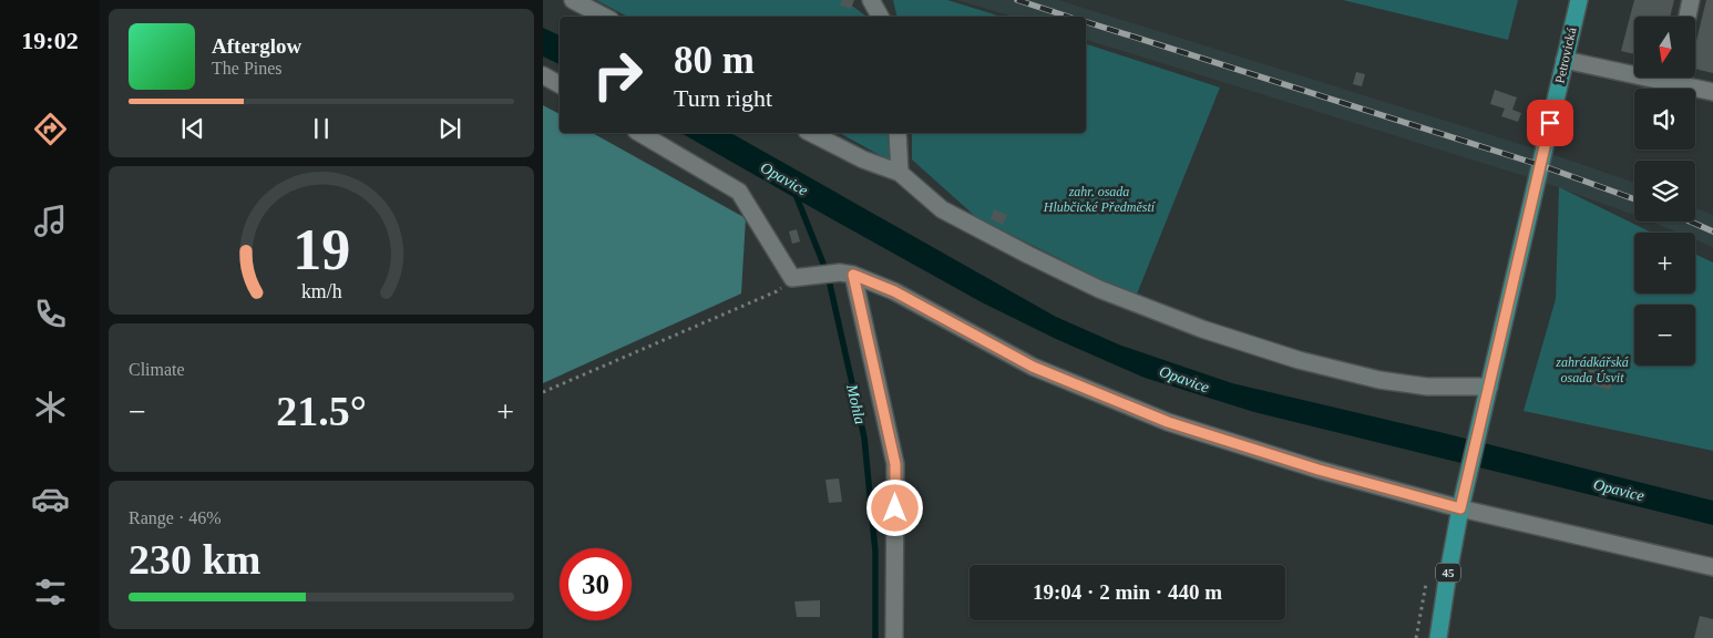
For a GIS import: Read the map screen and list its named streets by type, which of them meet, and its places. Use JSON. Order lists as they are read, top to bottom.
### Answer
{
  "streets": {
    "main road": ["Petrovická", "45"]
  },
  "crossings": [
    ["Petrovická", "45"]
  ],
  "water": ["Opavice", "Mohla"],
  "parks": ["zahr. osada Hlubčické Předměstí", "zahrádkářská osada Úsvit"],
  "north": "bottom",
  "page": {
    "tabs": "19:02",
    "map_buttons": ["+", "−"],
    "turn": ["80 m", "Turn right"],
    "song": ["Afterglow", "The Pines"],
    "tile": [
      "Climate",
      ["Range · 46%", "230 km"]
    ],
    "heat": ["−", "21.5°", "+"],
    "limit": "30",
    "trip": "19:04 · 2 min · 440 m",
    "gauge": ["19", "km/h"]
  }
}
